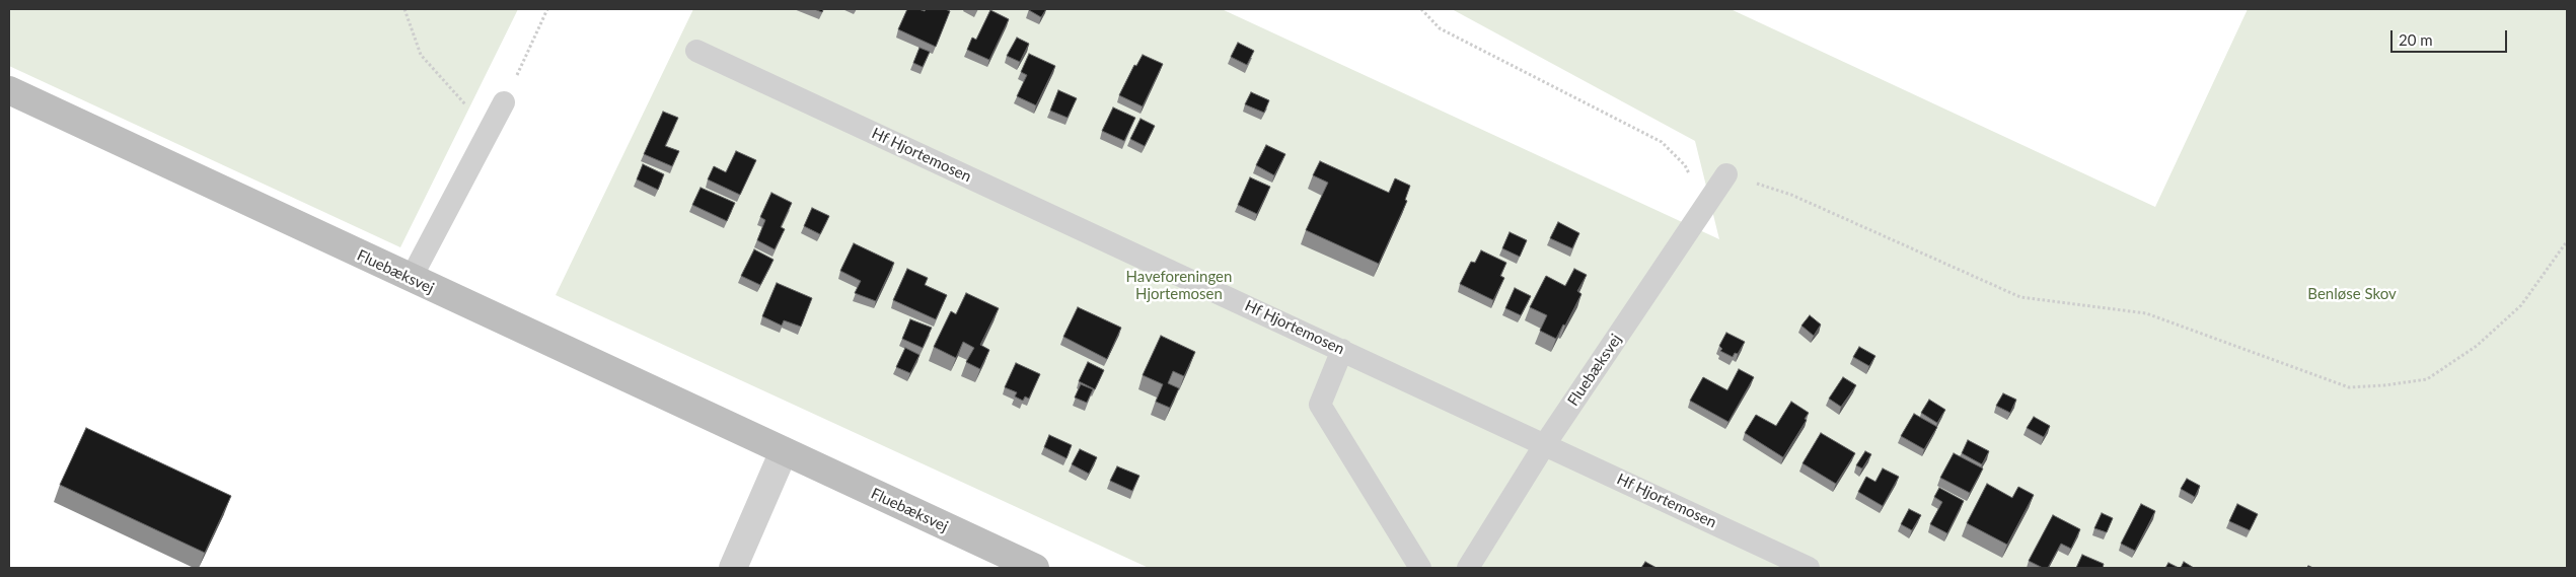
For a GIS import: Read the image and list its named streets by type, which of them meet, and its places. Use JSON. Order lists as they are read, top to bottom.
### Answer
{
  "streets": {
    "street": ["Fluebæksvej"],
    "lane": ["Hf Hjortemosen"]
  },
  "crossings": [
    ["Hf Hjortemosen", "Fluebæksvej"]
  ],
  "parks": ["Haveforeningen Hjortemosen", "Benløse Skov"],
  "scale_bar": "20 m"
}
